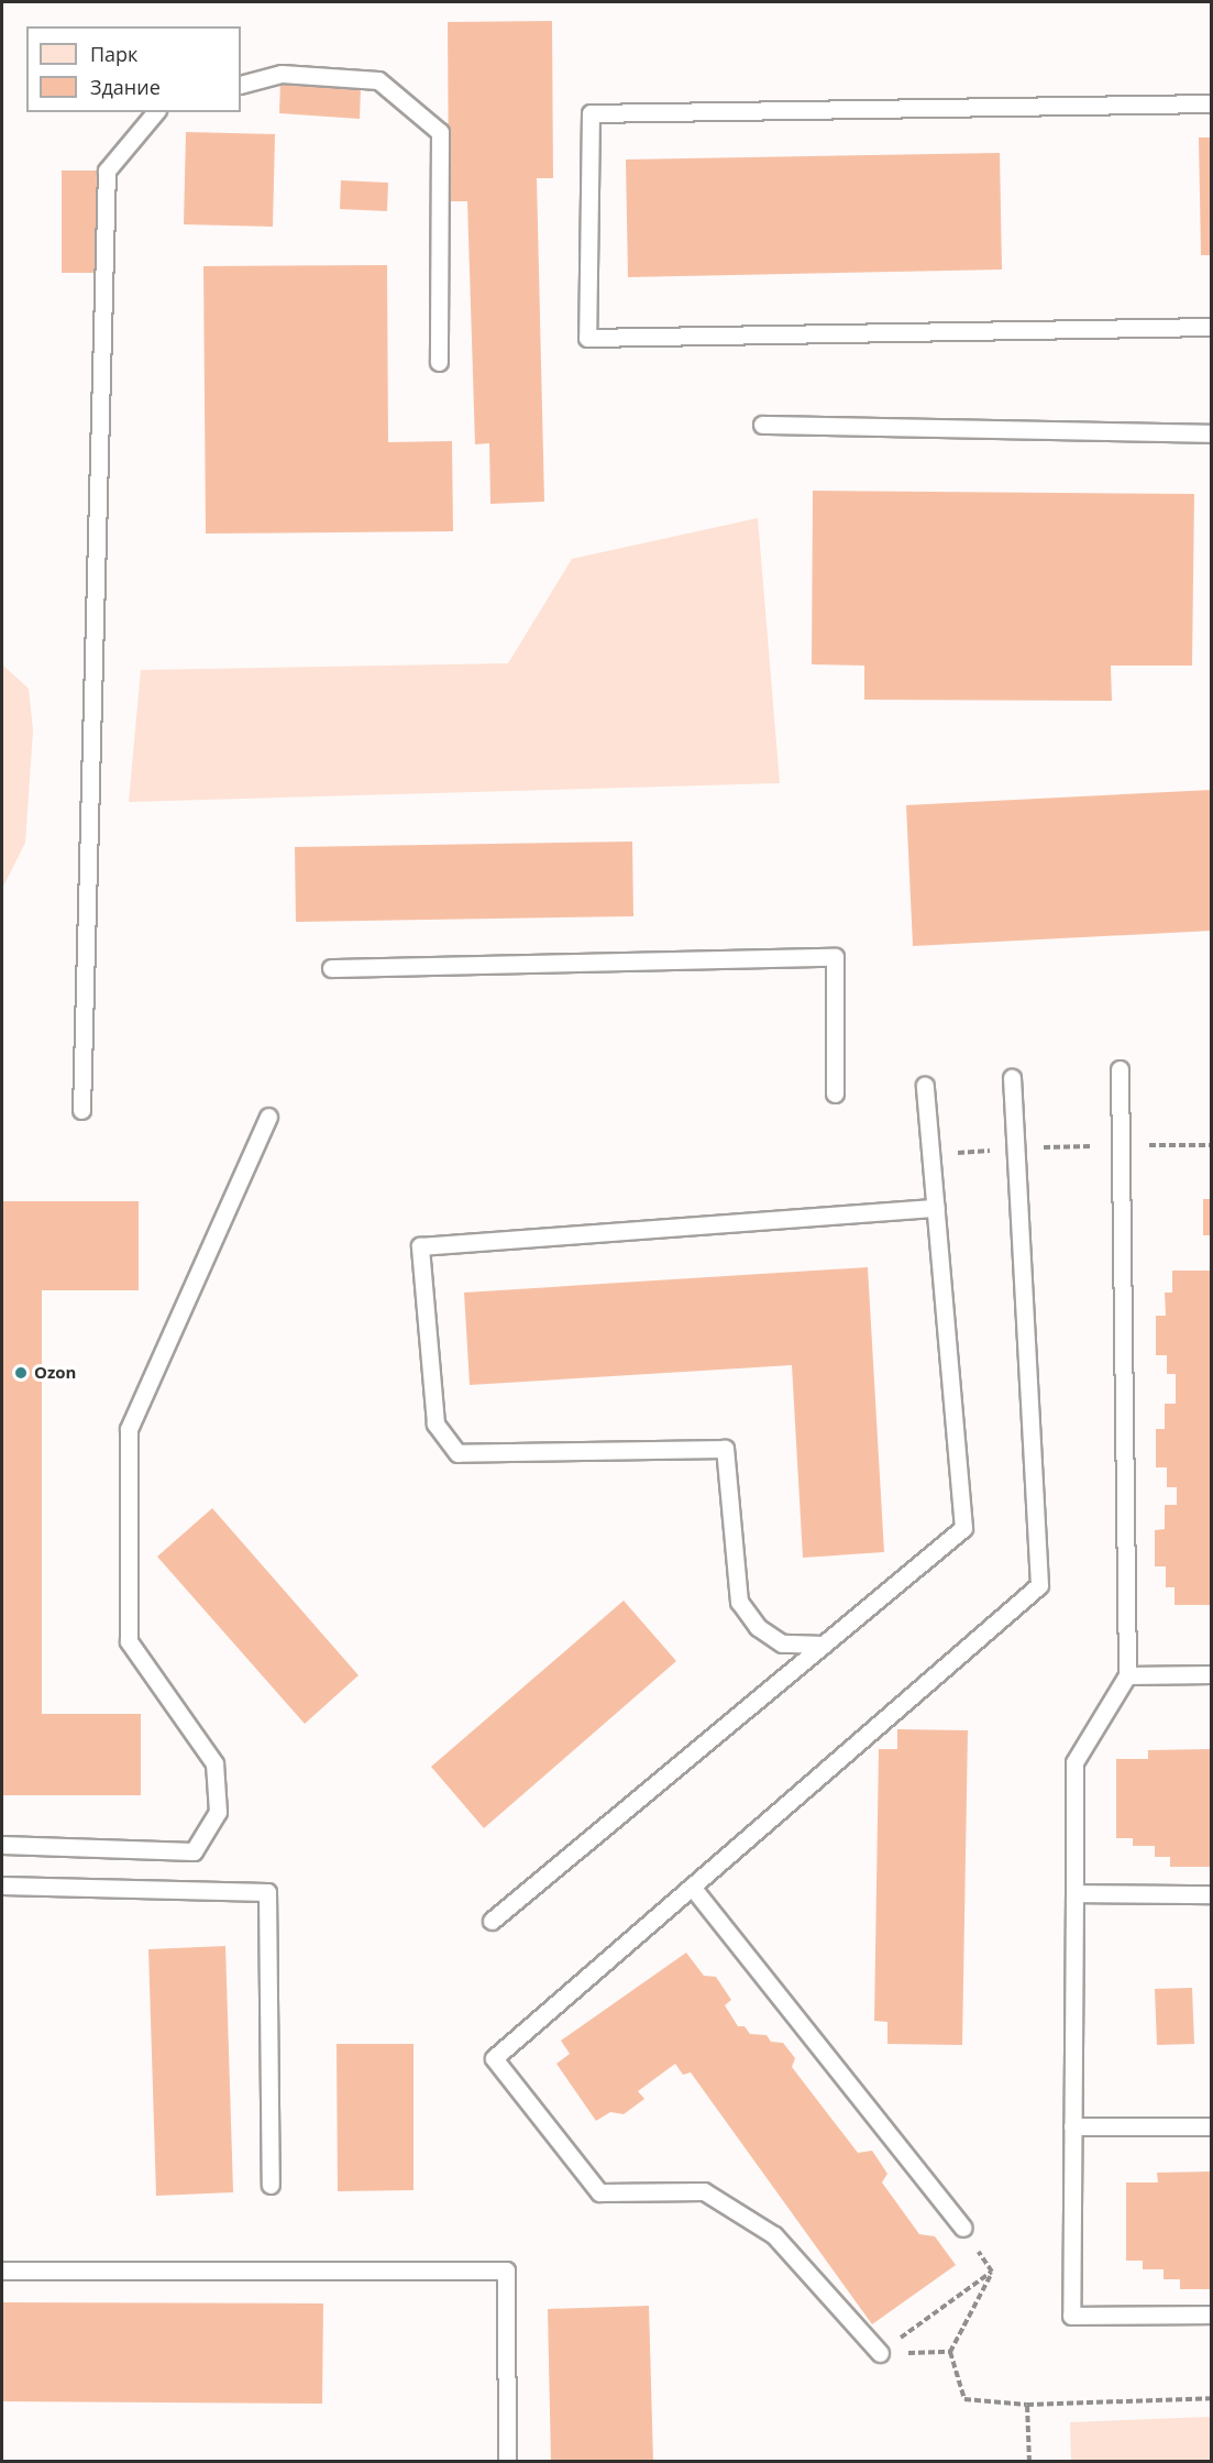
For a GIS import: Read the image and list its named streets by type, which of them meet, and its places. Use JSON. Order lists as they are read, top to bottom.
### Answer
{
  "places": ["Ozon"],
  "legend": ["Парк", "Здание"]
}
